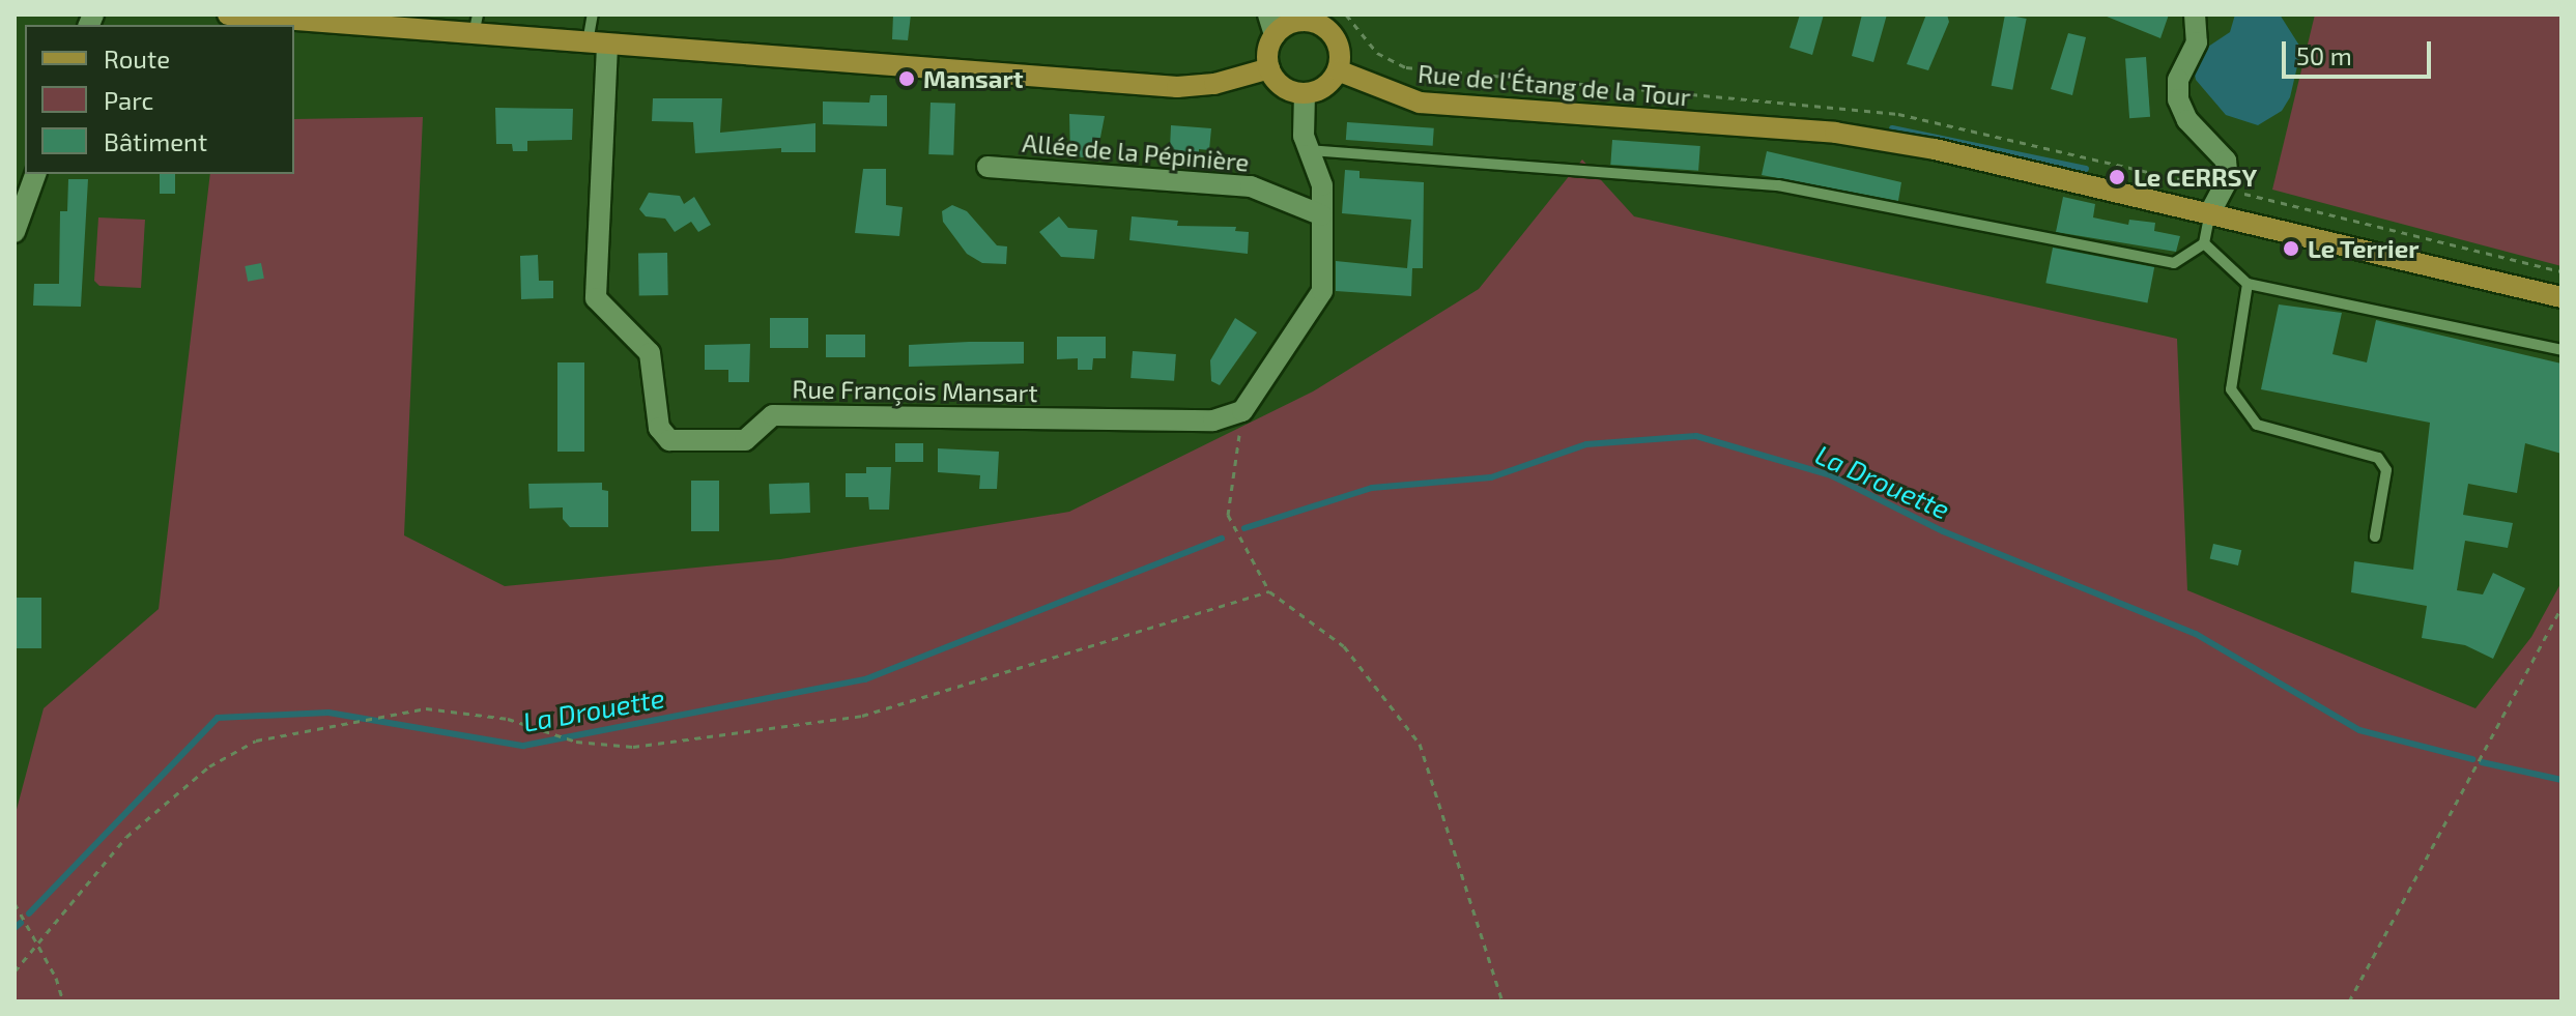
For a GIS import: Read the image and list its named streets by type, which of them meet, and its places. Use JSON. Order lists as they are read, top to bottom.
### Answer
{
  "streets": {
    "main road": ["Rue de l'Étang de la Tour"],
    "street": ["Allée de la Pépinière", "Rue François Mansart"]
  },
  "water": ["La Drouette"],
  "places": ["Mansart", "Le CERRSY", "Le Terrier"],
  "legend": ["Route", "Parc", "Bâtiment"],
  "scale_bar": "50 m"
}
